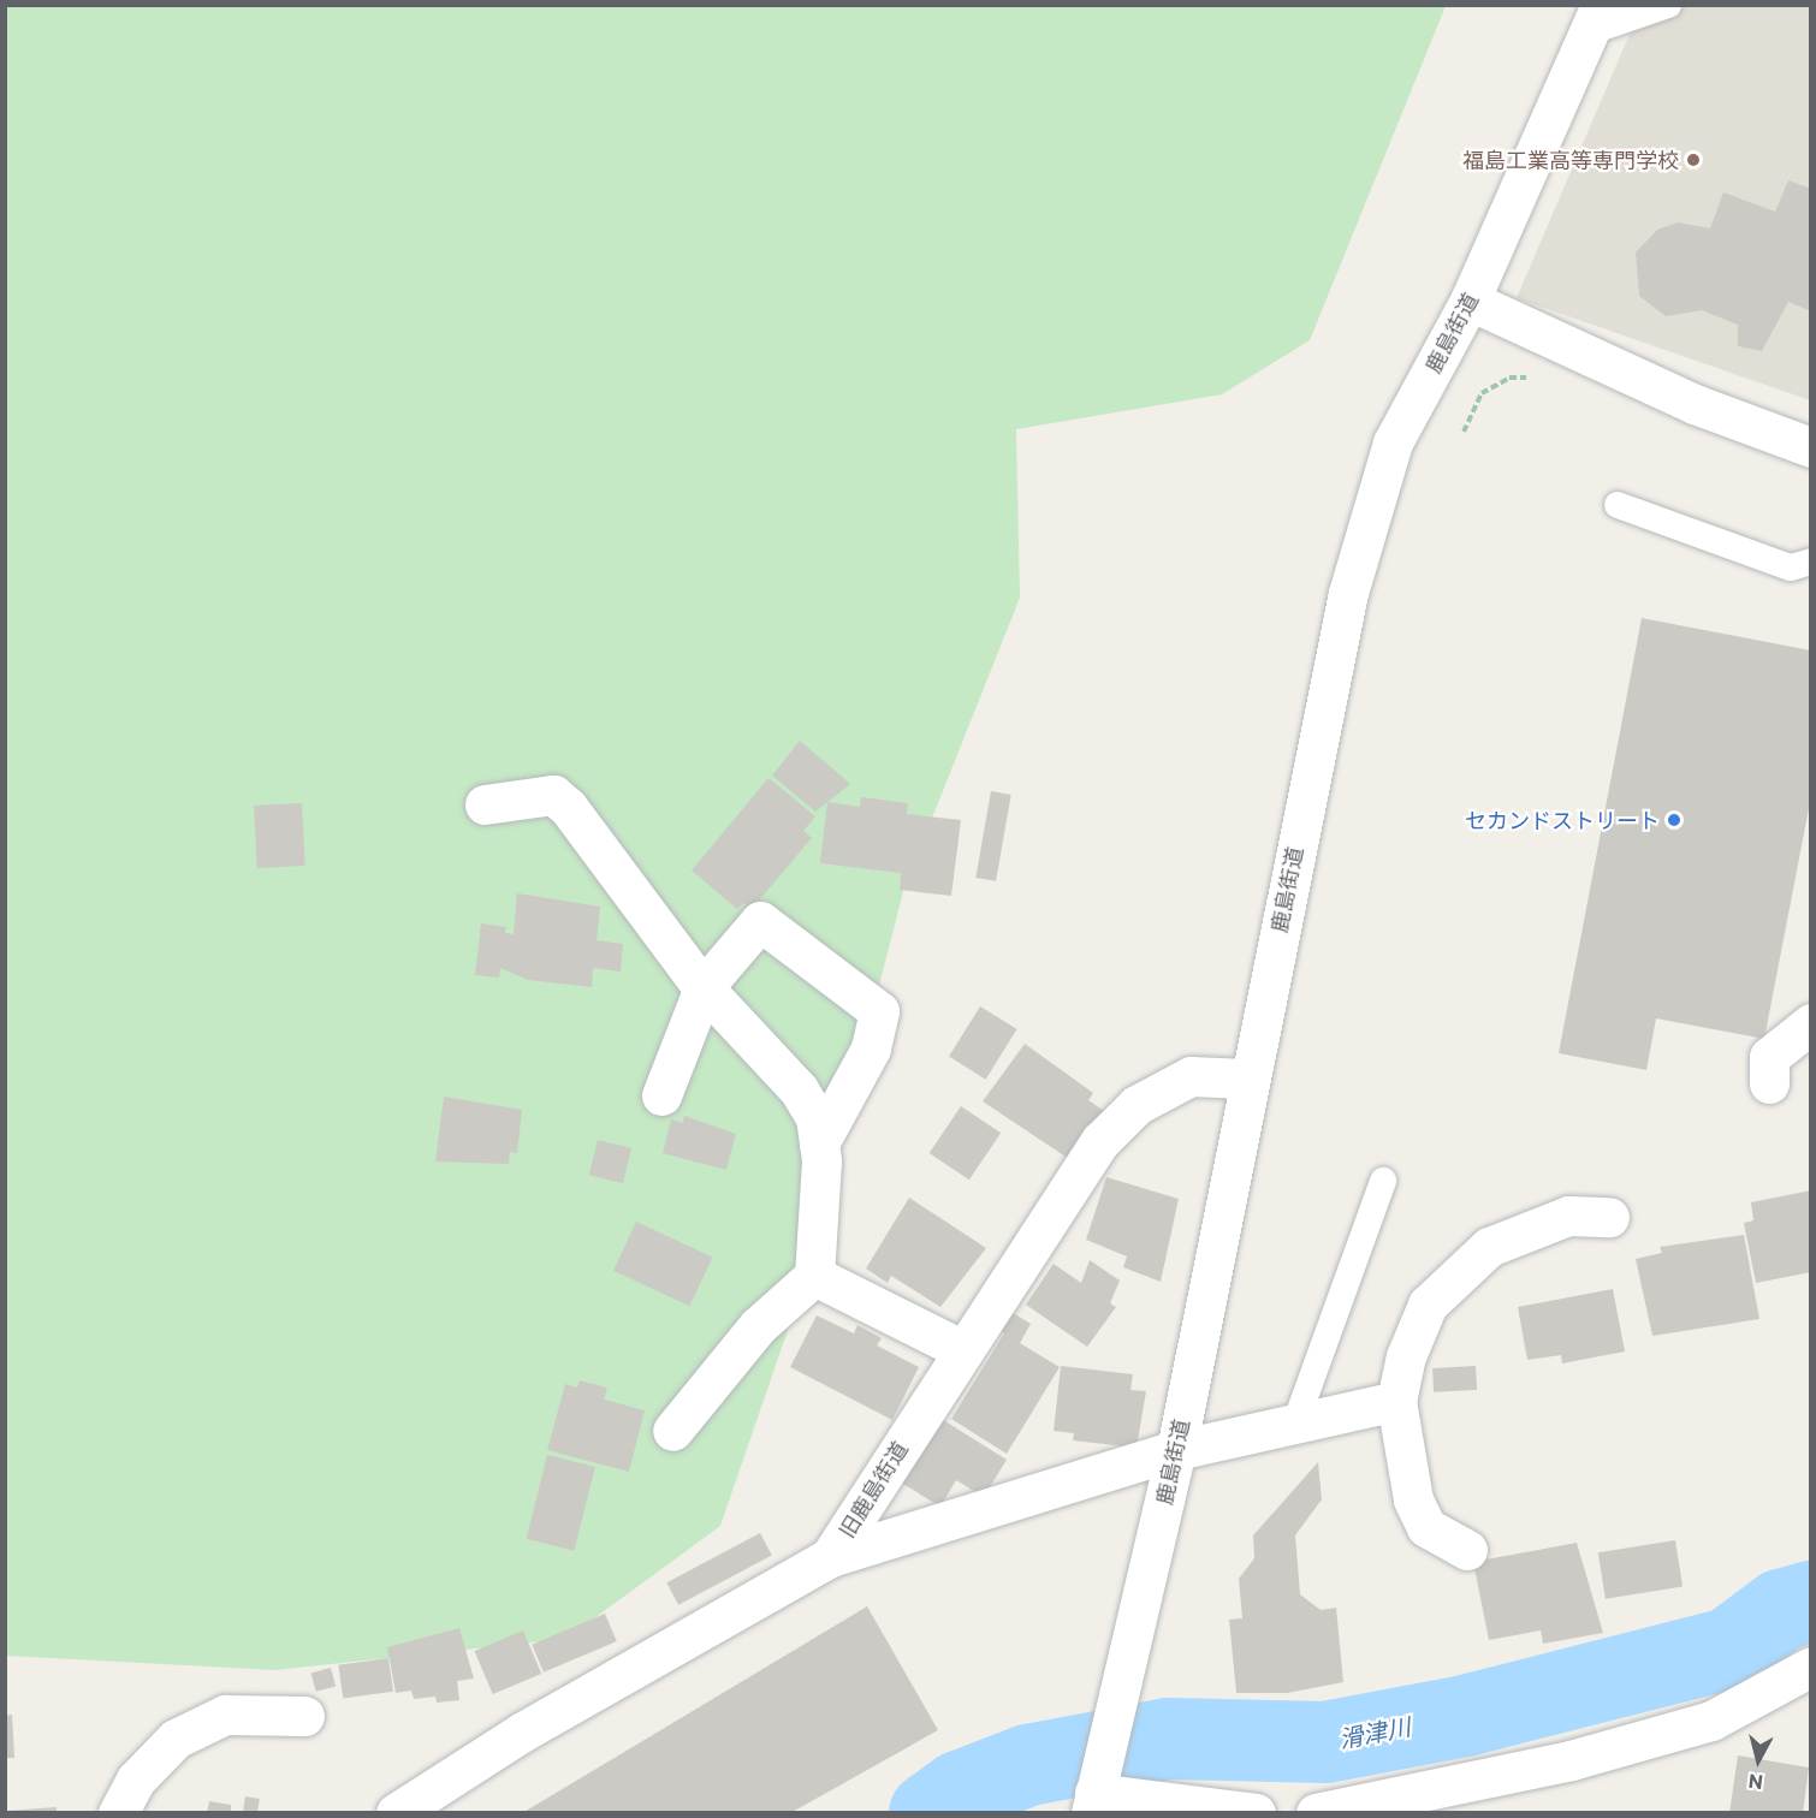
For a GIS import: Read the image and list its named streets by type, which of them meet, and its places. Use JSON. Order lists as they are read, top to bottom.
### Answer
{
  "streets": {
    "street": ["鹿島街道", "旧鹿島街道"]
  },
  "crossings": [
    ["鹿島街道", "旧鹿島街道"]
  ],
  "water": ["滑津川"],
  "places": ["福島工業高等専門学校", "セカンドストリート"],
  "north": "bottom"
}
